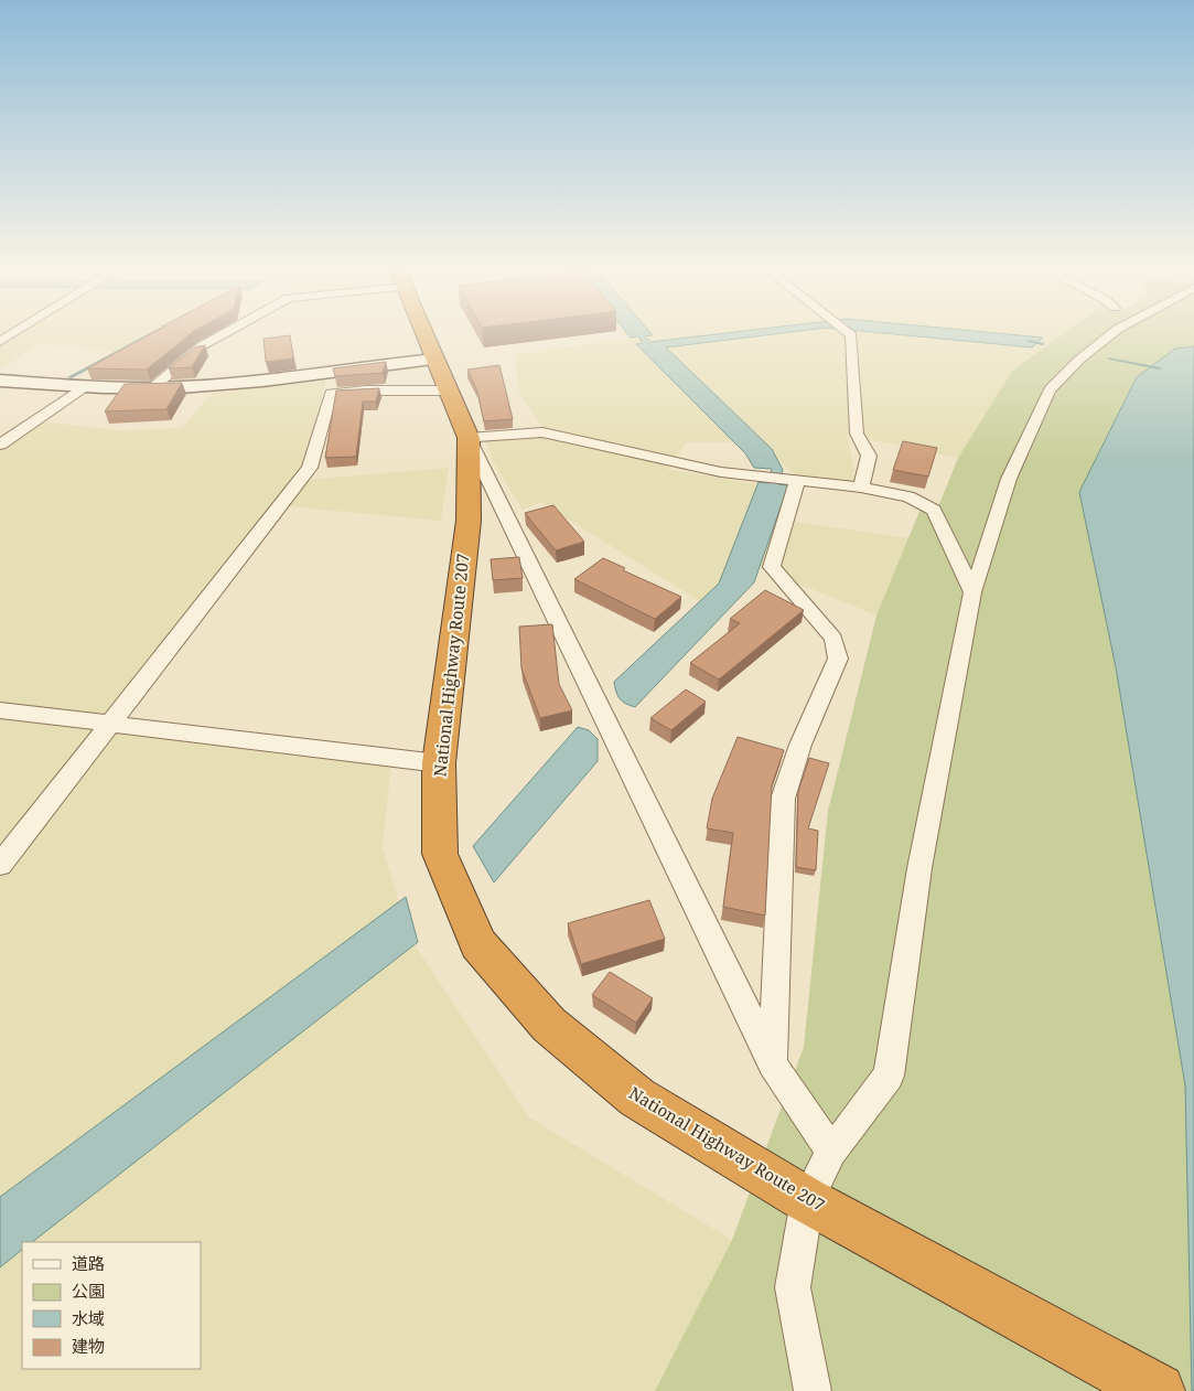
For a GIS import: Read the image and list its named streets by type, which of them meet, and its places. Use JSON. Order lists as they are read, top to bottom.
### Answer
{
  "streets": {
    "highway": ["National Highway Route 207"]
  },
  "legend": [
    "道路",
    "公園",
    "水域",
    "建物"
  ]
}
